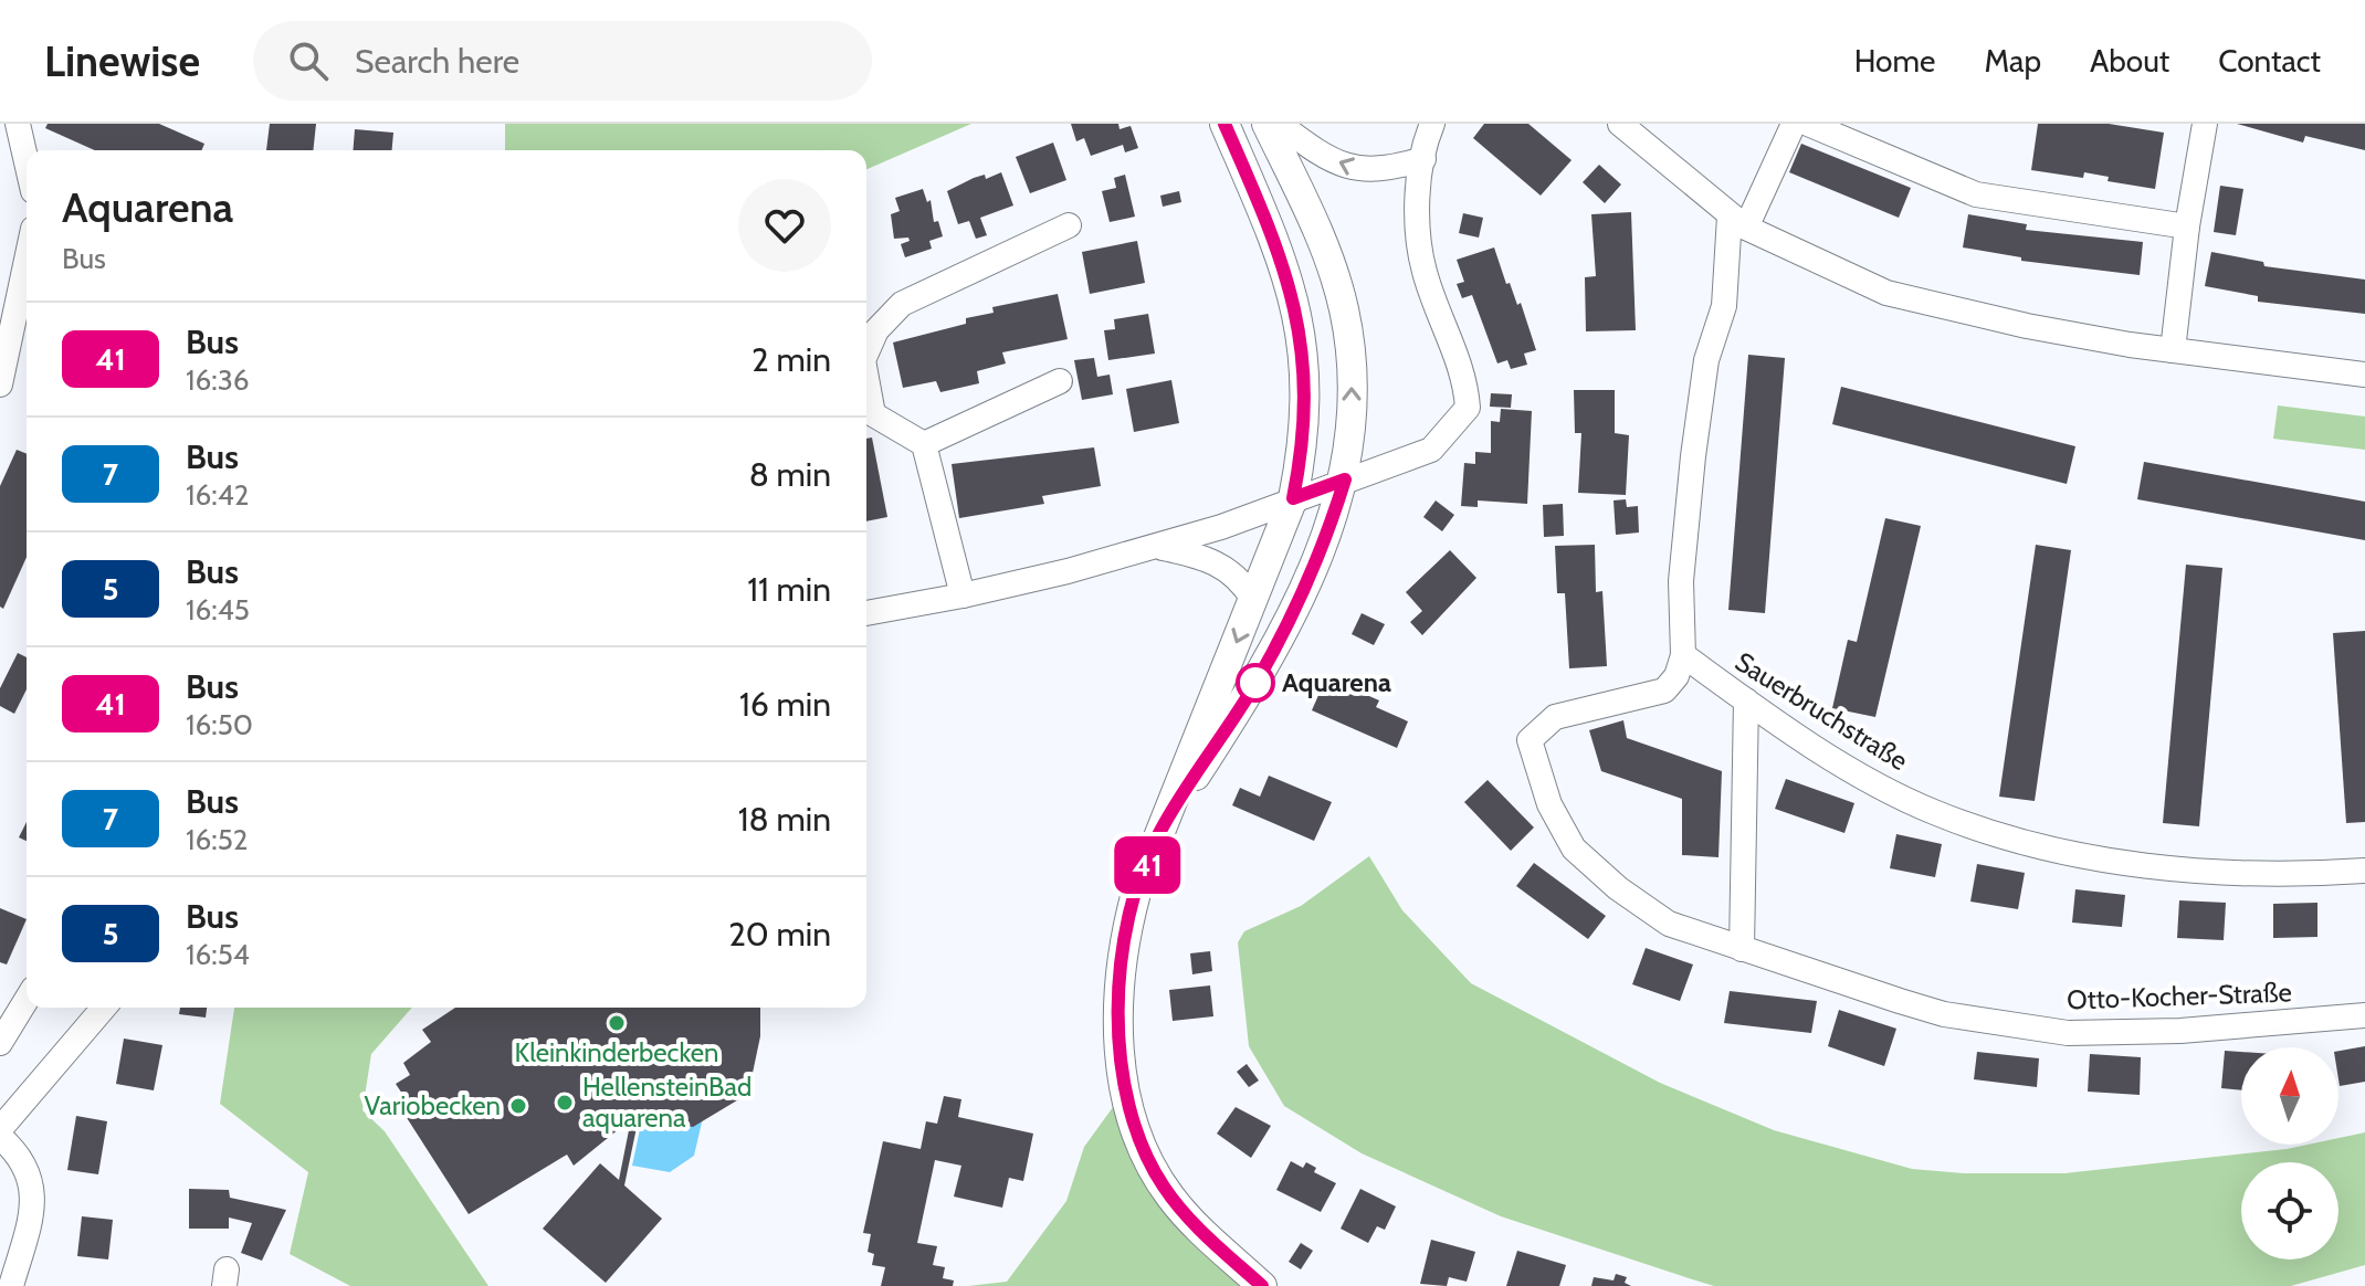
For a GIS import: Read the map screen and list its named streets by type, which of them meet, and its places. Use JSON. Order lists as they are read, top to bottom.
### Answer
{
  "streets": {
    "street": ["Sauerbruchstraße", "Otto-Kocher-Straße"]
  },
  "crossings": [
    ["Sauerbruchstraße", "Otto-Kocher-Straße"]
  ],
  "places": [
    "Aquarena",
    "Kleinkinderbecken",
    "HellensteinBad aquarena",
    "Variobecken"
  ],
  "lines": ["bus line 41"],
  "north": "top",
  "page": {
    "header": "Linewise",
    "search": "Search here",
    "nav": [
      "Home",
      "Map",
      "About",
      "Contact"
    ],
    "on_map": "41",
    "heading": ["Aquarena", "Bus"],
    "list": [
      {
        "mark": "41",
        "name": "Bus",
        "note": "16:36",
        "value": "2 min"
      },
      {
        "mark": "7",
        "name": "Bus",
        "note": "16:42",
        "value": "8 min"
      },
      {
        "mark": "5",
        "name": "Bus",
        "note": "16:45",
        "value": "11 min"
      },
      {
        "mark": "41",
        "name": "Bus",
        "note": "16:50",
        "value": "16 min"
      },
      {
        "mark": "7",
        "name": "Bus",
        "note": "16:52",
        "value": "18 min"
      },
      {
        "mark": "5",
        "name": "Bus",
        "note": "16:54",
        "value": "20 min"
      }
    ]
  }
}
